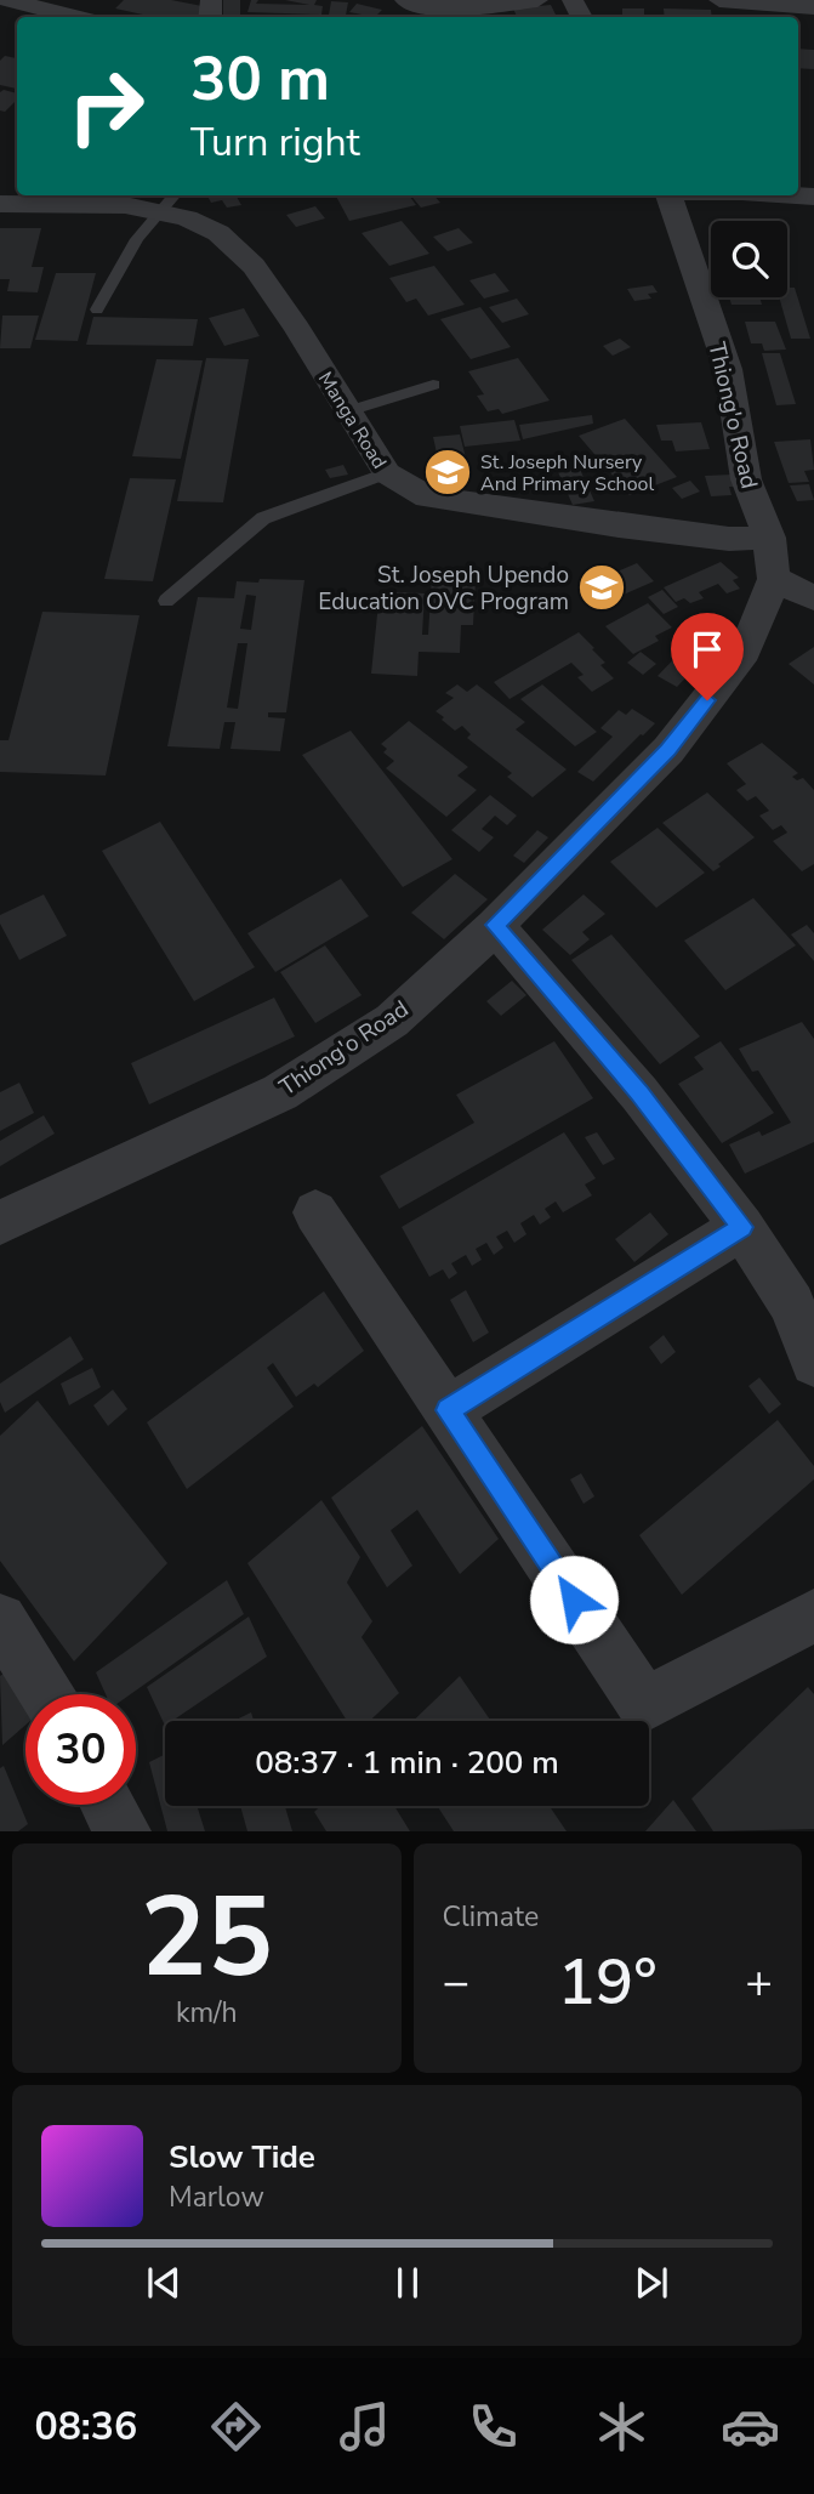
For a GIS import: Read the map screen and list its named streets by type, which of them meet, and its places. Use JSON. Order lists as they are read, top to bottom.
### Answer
{
  "streets": {
    "street": ["Thiong'o Road", "Manga Road"]
  },
  "crossings": [
    ["Thiong'o Road", "Manga Road"]
  ],
  "places": {
    "school or university": ["St. Joseph Nursery And Primary School", "St. Joseph Upendo Education OVC Program"]
  },
  "page": {
    "turn": ["30 m", "Turn right"],
    "limit": "30",
    "trip": "08:37 · 1 min · 200 m",
    "tile": [
      ["25", "km/h"],
      "Climate"
    ],
    "heat": ["−", "19°", "+"],
    "song": ["Slow Tide", "Marlow"],
    "tabs": "08:36"
  }
}
